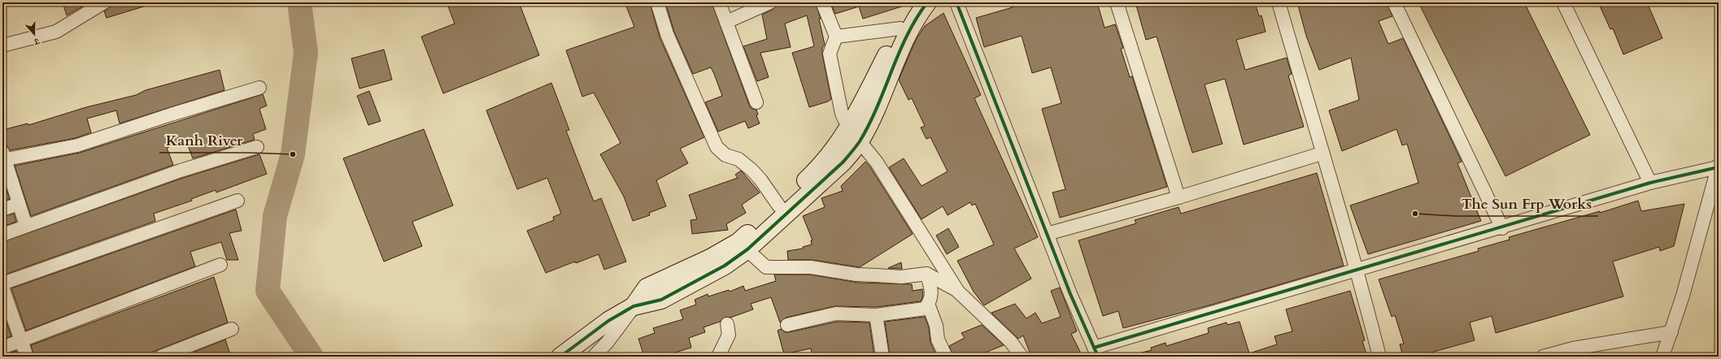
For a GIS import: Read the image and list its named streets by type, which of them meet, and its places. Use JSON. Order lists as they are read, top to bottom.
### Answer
{
  "places": ["Kanh River", "The Sun Frp Works"],
  "north": "bottom"
}
